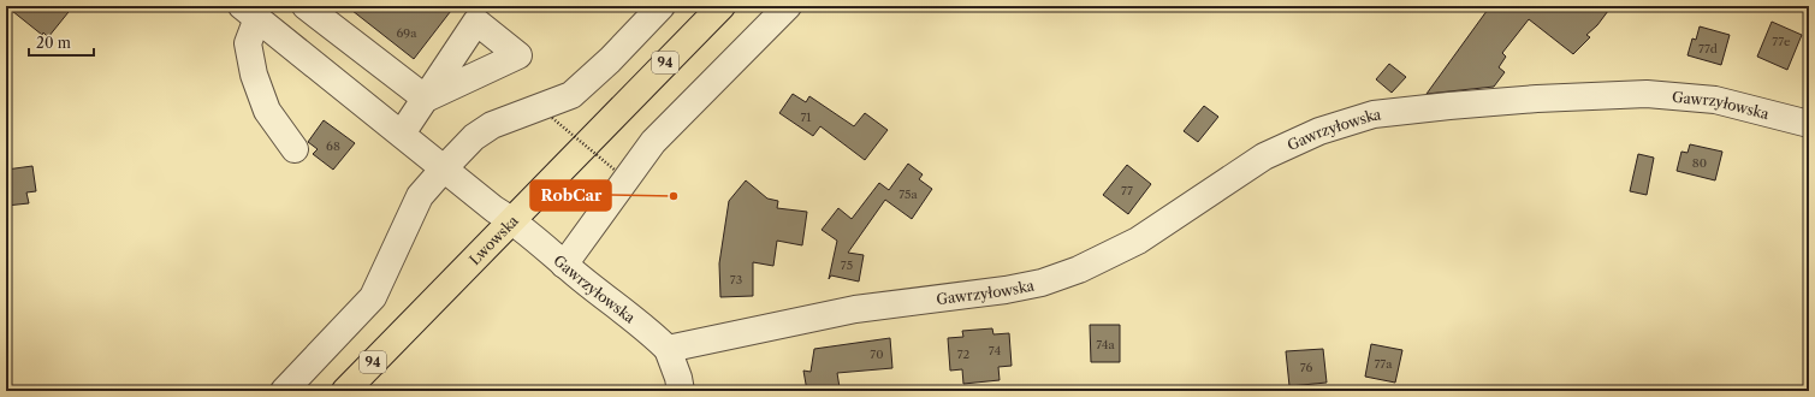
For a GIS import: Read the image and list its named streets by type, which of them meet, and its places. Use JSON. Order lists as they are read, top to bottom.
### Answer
{
  "streets": {
    "main road": ["94", "Lwowska"],
    "street": ["Gawrzyłowska"]
  },
  "crossings": [
    ["Gawrzyłowska", "Lwowska"]
  ],
  "places": ["RobCar"],
  "house_numbers": [
    "69a",
    "77e",
    "77d",
    "71",
    "68",
    "80",
    "77",
    "75a",
    "75",
    "73",
    "74a",
    "74",
    "70",
    "72",
    "77a",
    "76"
  ],
  "scale_bar": "20 m"
}
